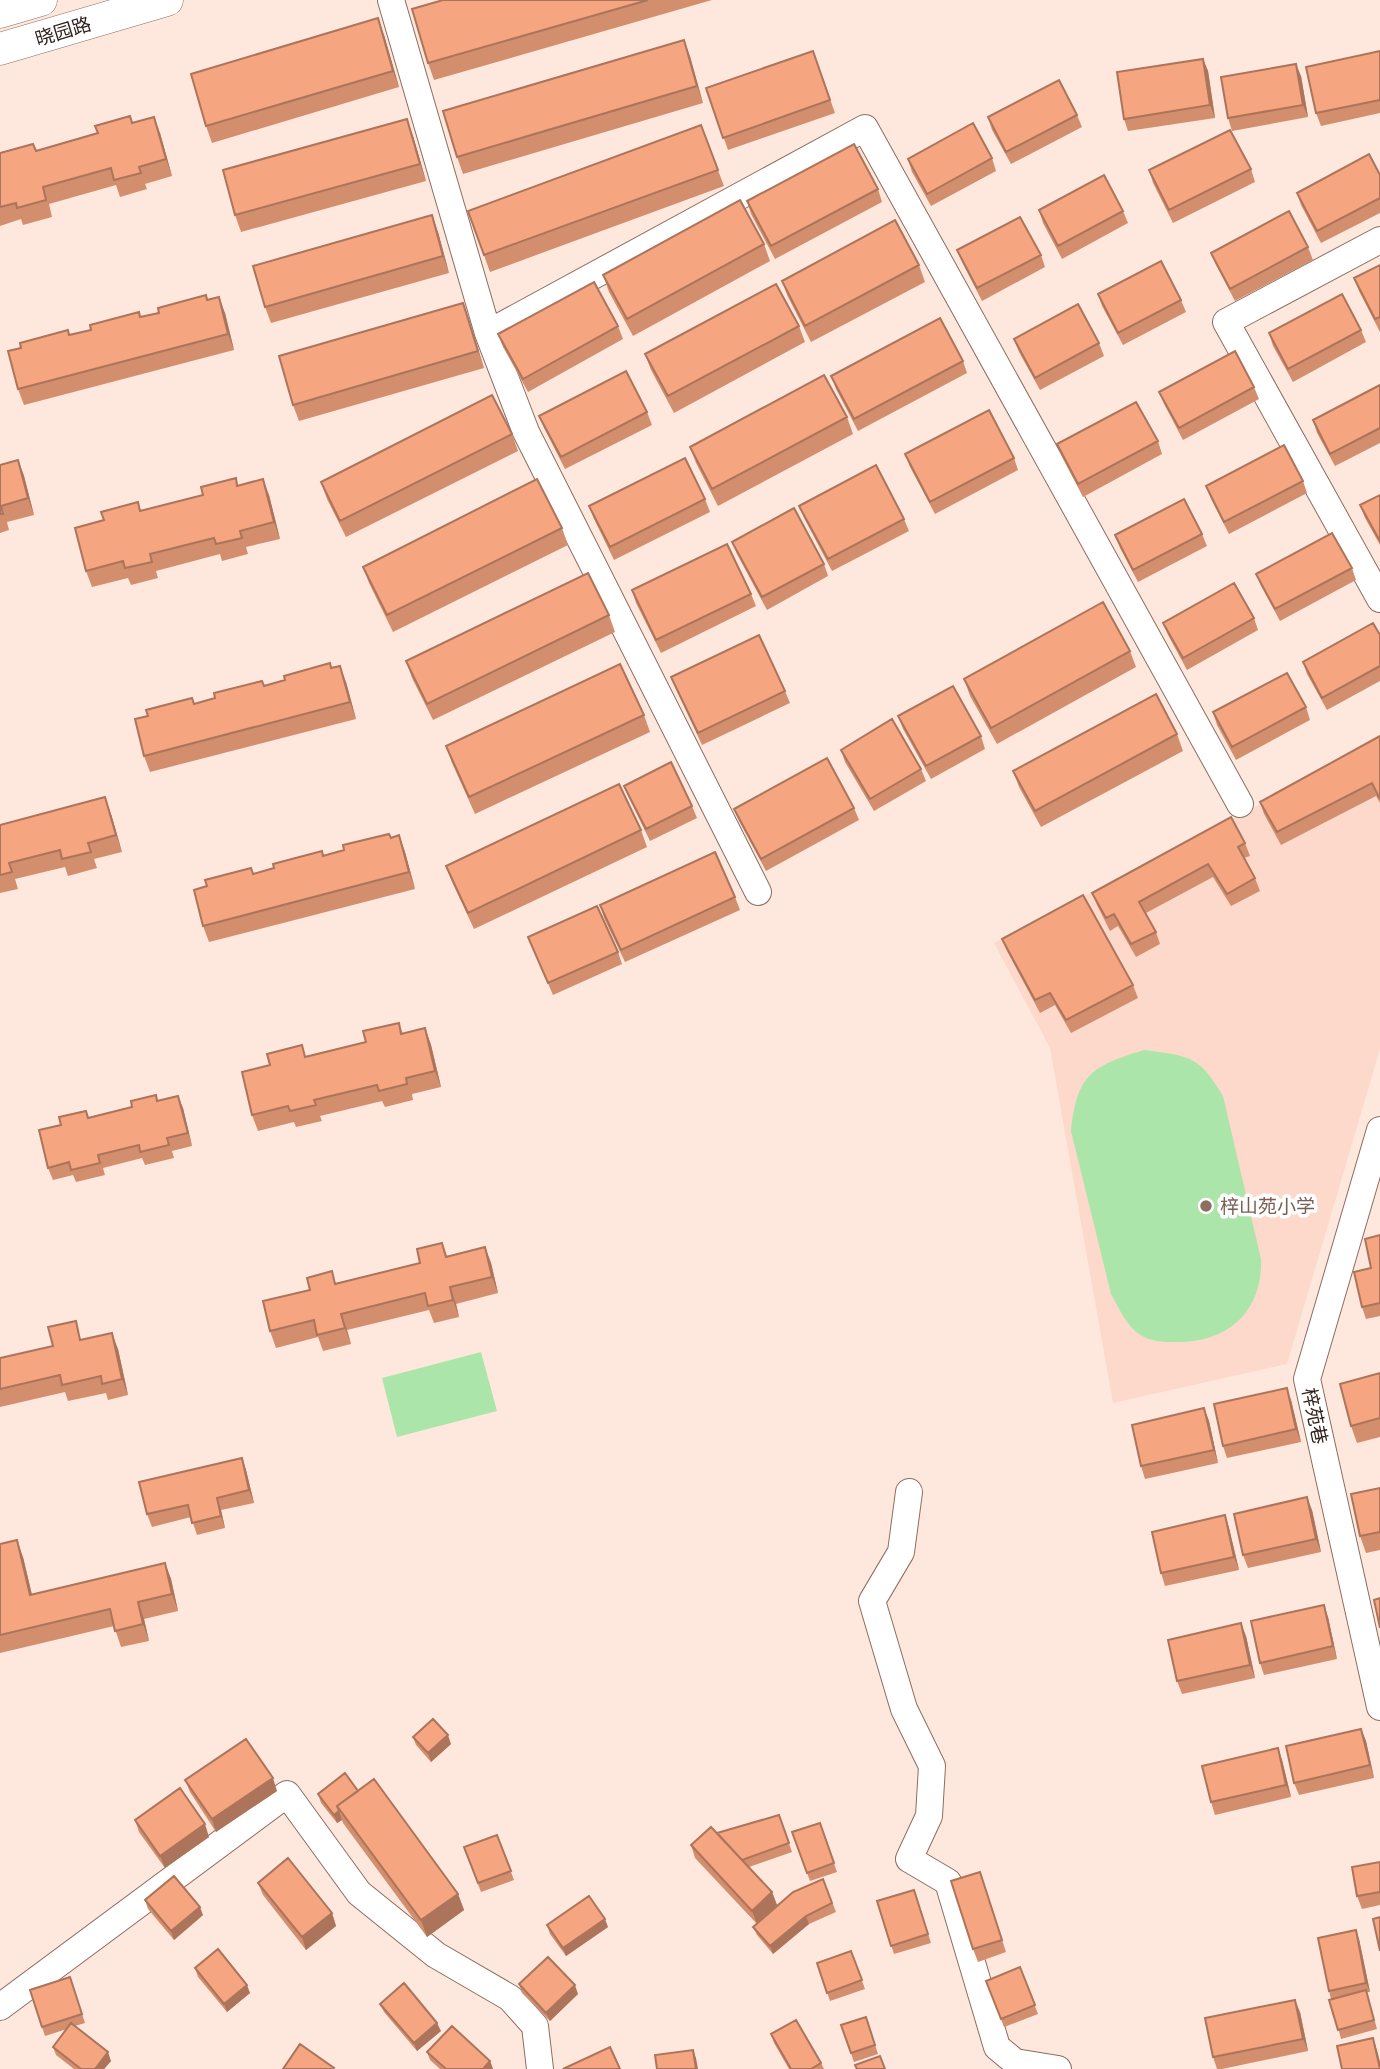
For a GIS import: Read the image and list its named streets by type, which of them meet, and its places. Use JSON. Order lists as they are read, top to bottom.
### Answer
{
  "streets": {
    "street": ["晓园路", "梓苑巷"]
  },
  "places": ["梓山苑小学"]
}
